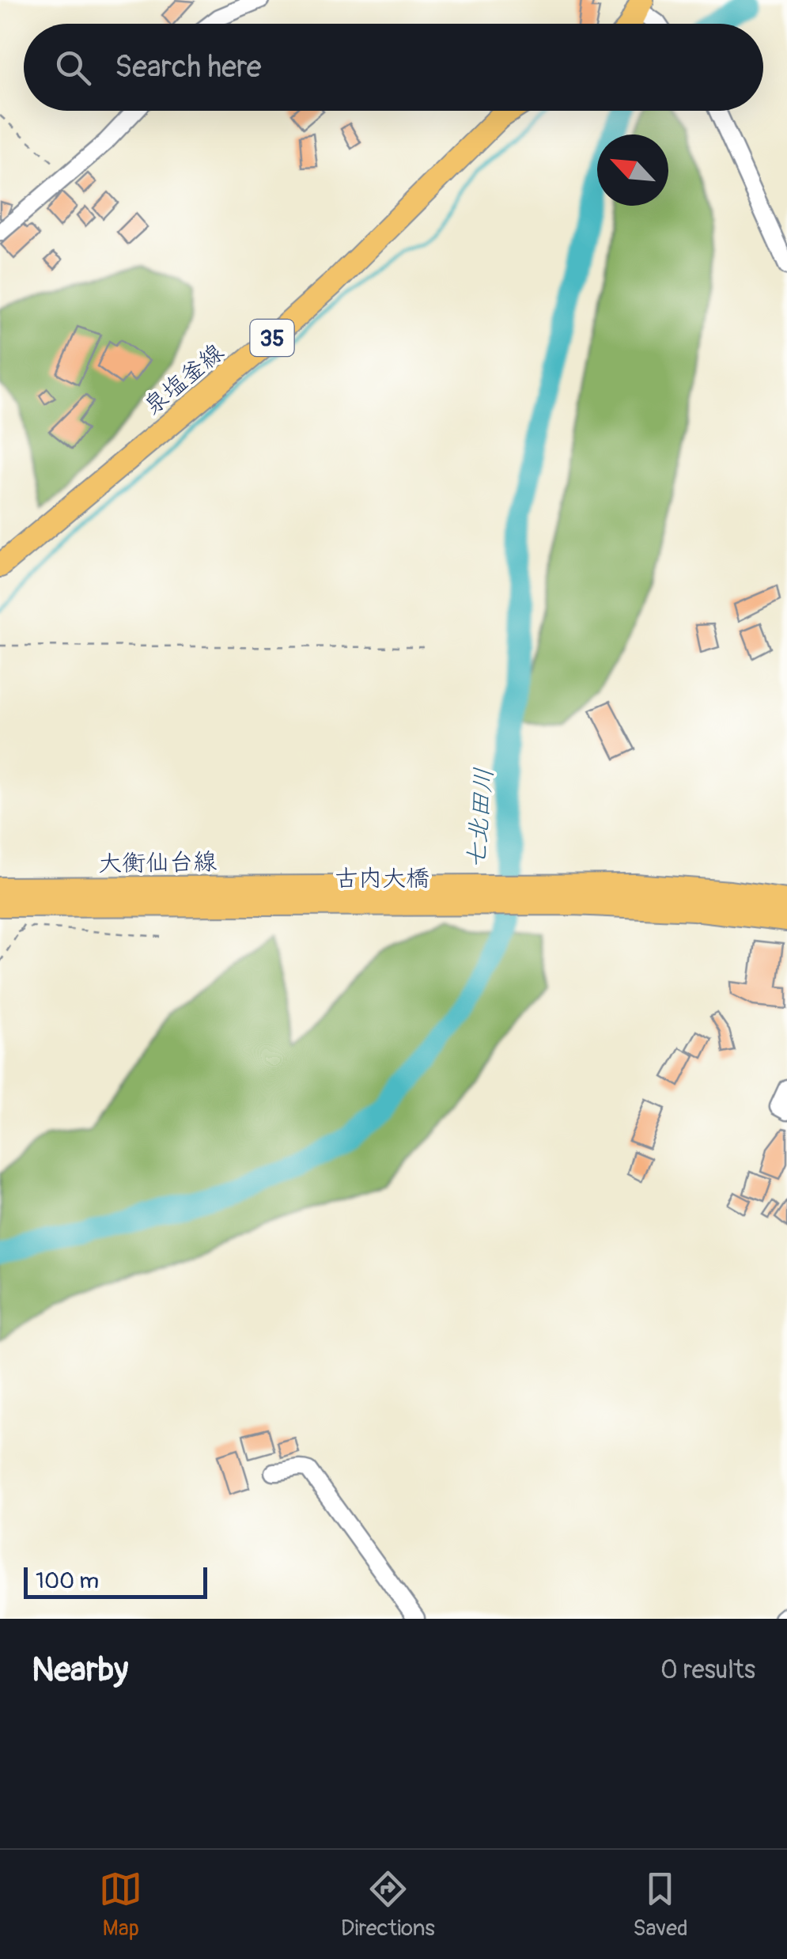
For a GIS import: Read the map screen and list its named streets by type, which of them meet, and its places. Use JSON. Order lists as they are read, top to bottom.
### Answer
{
  "streets": {
    "main road": [
      "35",
      "泉塩釜線",
      "大衡仙台線",
      "古内大橋"
    ]
  },
  "crossings": [
    ["大衡仙台線", "古内大橋"]
  ],
  "water": ["七北田川"],
  "scale_bar": "100 m",
  "north": "top left",
  "page": {
    "search": "Search here",
    "scale": "100 m",
    "heading": ["Nearby", "0 results"],
    "nav": ["Map", "Directions", "Saved"]
  }
}
